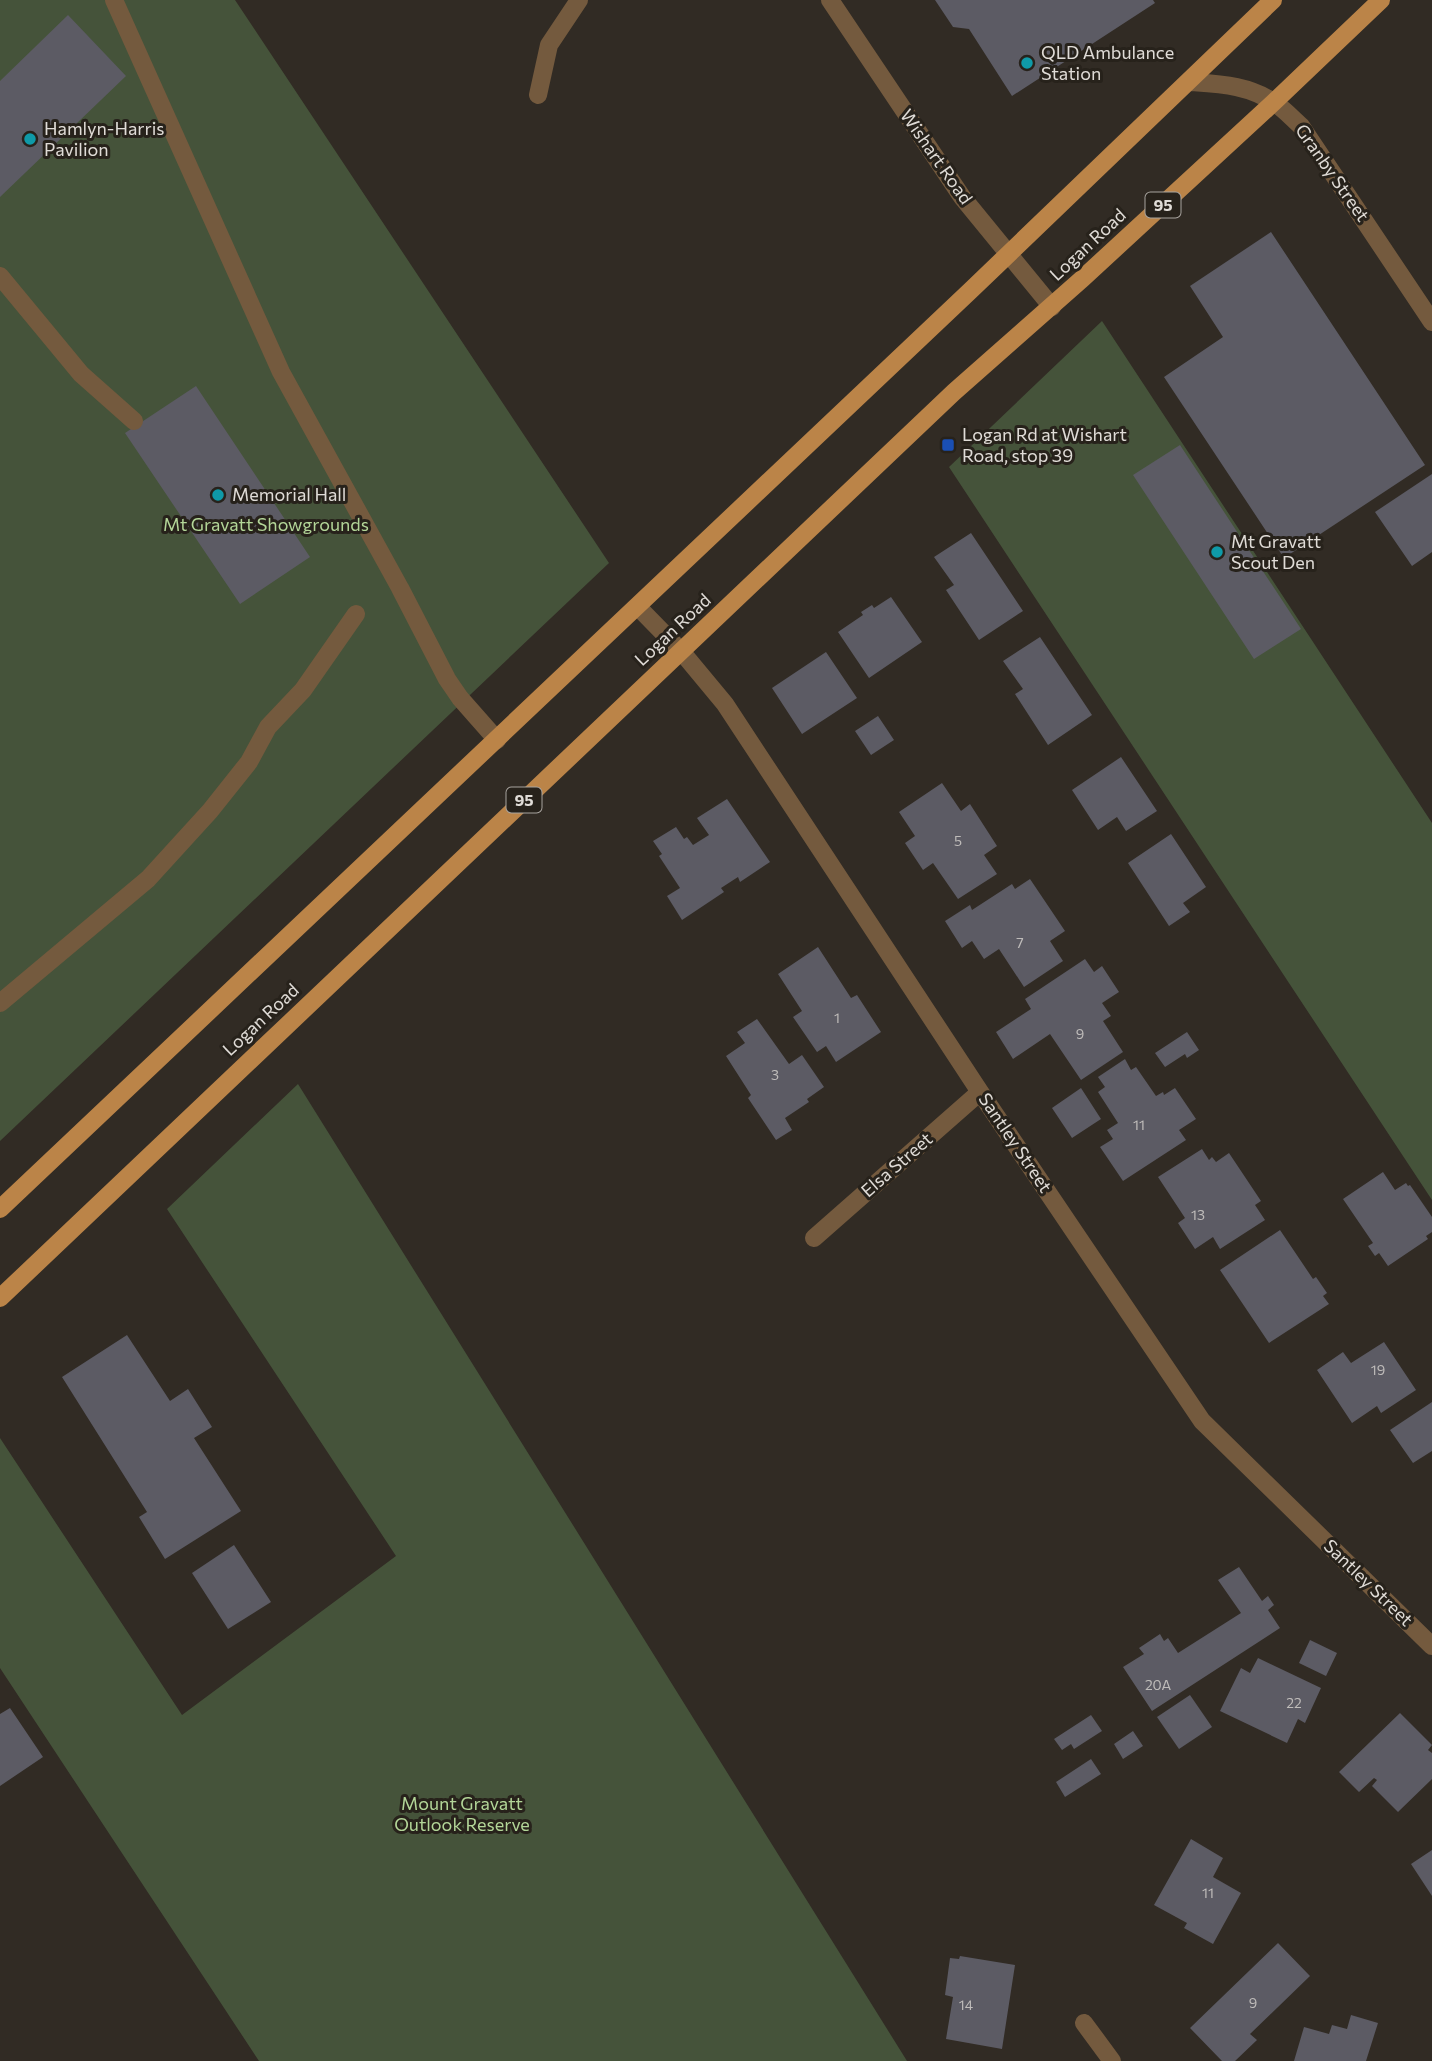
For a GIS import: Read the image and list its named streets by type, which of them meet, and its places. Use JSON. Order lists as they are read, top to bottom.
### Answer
{
  "streets": {
    "main road": ["95", "Logan Road"],
    "street": [
      "Wishart Road",
      "Granby Street",
      "Santley Street",
      "Elsa Street"
    ]
  },
  "crossings": [
    ["Wishart Road", "Logan Road"],
    ["Granby Street", "Logan Road"],
    ["Logan Road", "Santley Street"],
    ["Santley Street", "Elsa Street"]
  ],
  "parks": ["Mt Gravatt Showgrounds", "Mount Gravatt Outlook Reserve"],
  "places": {
    "other": [
      "QLD Ambulance Station",
      "Hamlyn-Harris Pavilion",
      "Memorial Hall",
      "Mt Gravatt Scout Den"
    ],
    "transit": ["Logan Rd at Wishart Road, stop 39"]
  },
  "house_numbers": [
    "5",
    "7",
    "1",
    "9",
    "3",
    "11",
    "13",
    "19",
    "20A",
    "22",
    "11",
    "9",
    "14"
  ]
}
